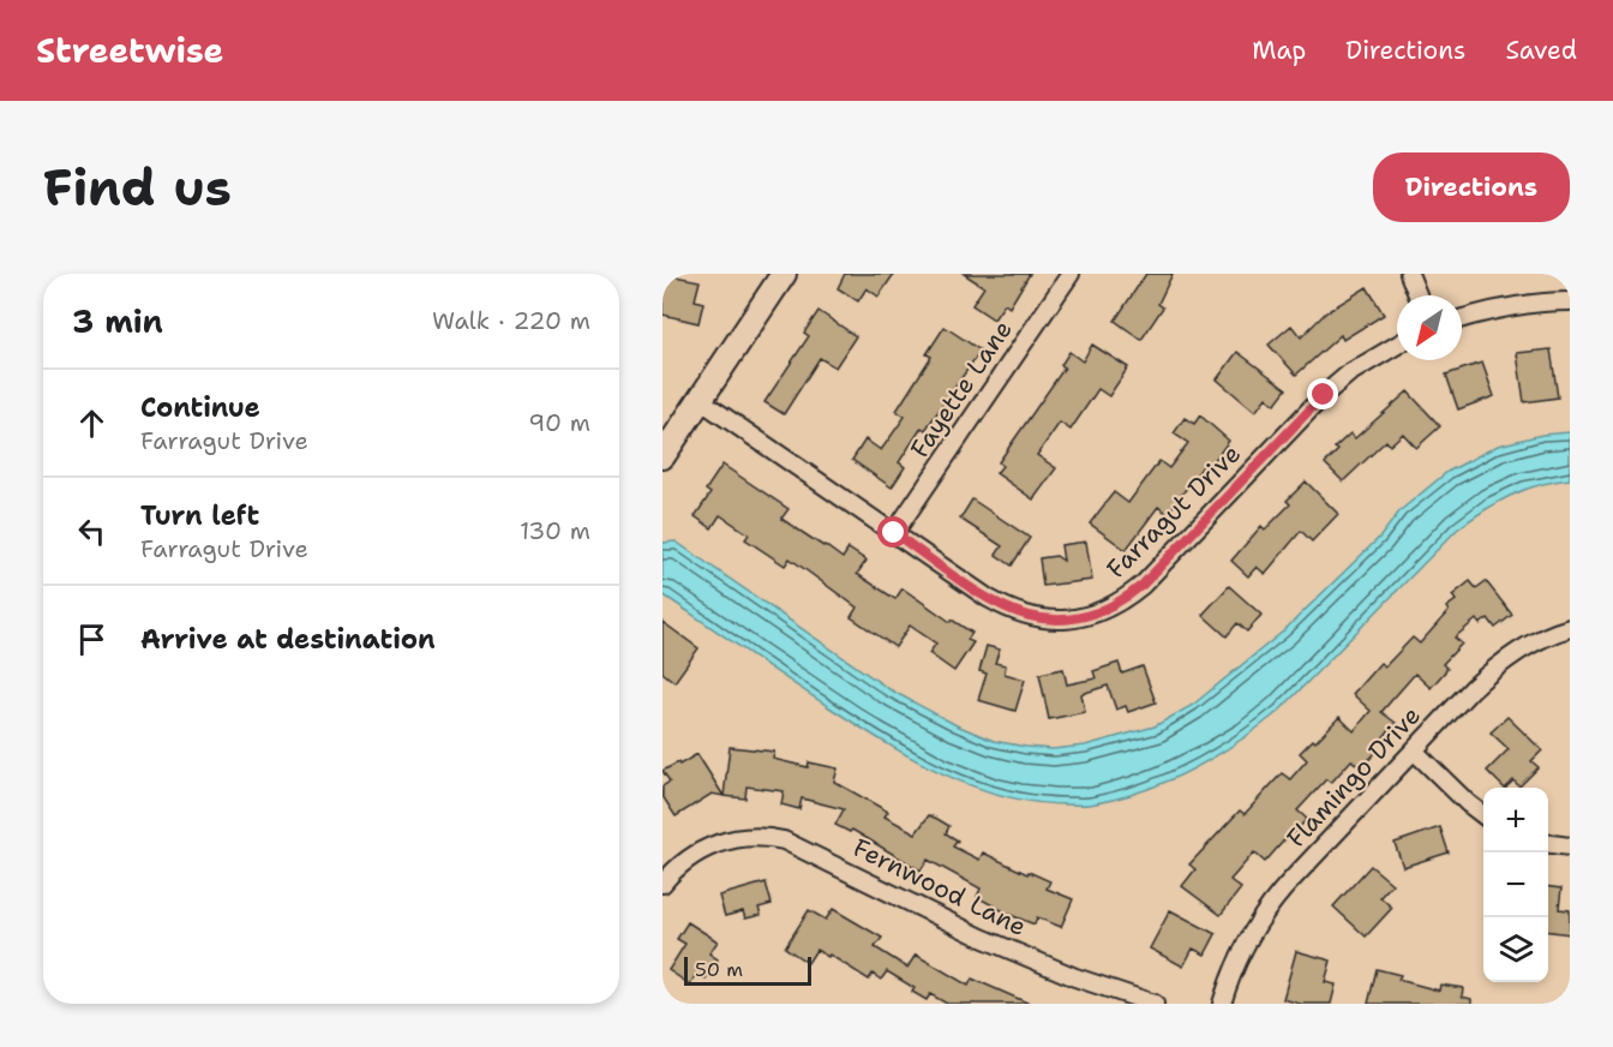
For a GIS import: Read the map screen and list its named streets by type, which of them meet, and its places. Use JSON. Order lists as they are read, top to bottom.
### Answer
{
  "streets": {
    "street": [
      "Fayette Lane",
      "Farragut Drive",
      "Flamingo Drive",
      "Fernwood Lane"
    ]
  },
  "crossings": [
    ["Fayette Lane", "Farragut Drive"]
  ],
  "scale_bar": "50 m",
  "north": "bottom left",
  "page": {
    "header": "Streetwise",
    "nav": ["Map", "Directions", "Saved"],
    "buttons": "Directions",
    "title": "Find us",
    "heading": ["3 min", "Walk · 220 m"],
    "list": [
      ["Continue", "Farragut Drive", "90 m"],
      ["Turn left", "Farragut Drive", "130 m"],
      "Arrive at destination"
    ],
    "map_buttons": ["+", "−"],
    "scale": "50 m"
  }
}
